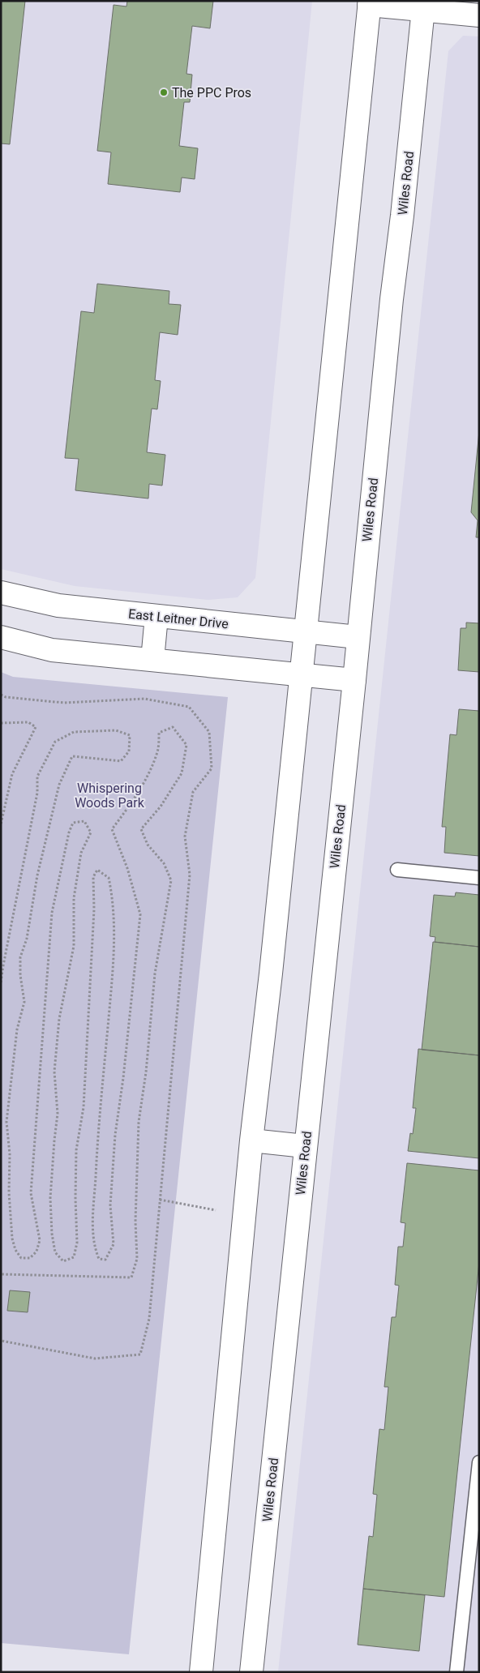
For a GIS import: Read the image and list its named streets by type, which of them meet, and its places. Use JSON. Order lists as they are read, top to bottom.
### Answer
{
  "streets": {
    "main road": ["Wiles Road", "East Leitner Drive"]
  },
  "crossings": [
    ["Wiles Road", "East Leitner Drive"]
  ],
  "parks": ["Whispering Woods Park"],
  "places": ["The PPC Pros"]
}
